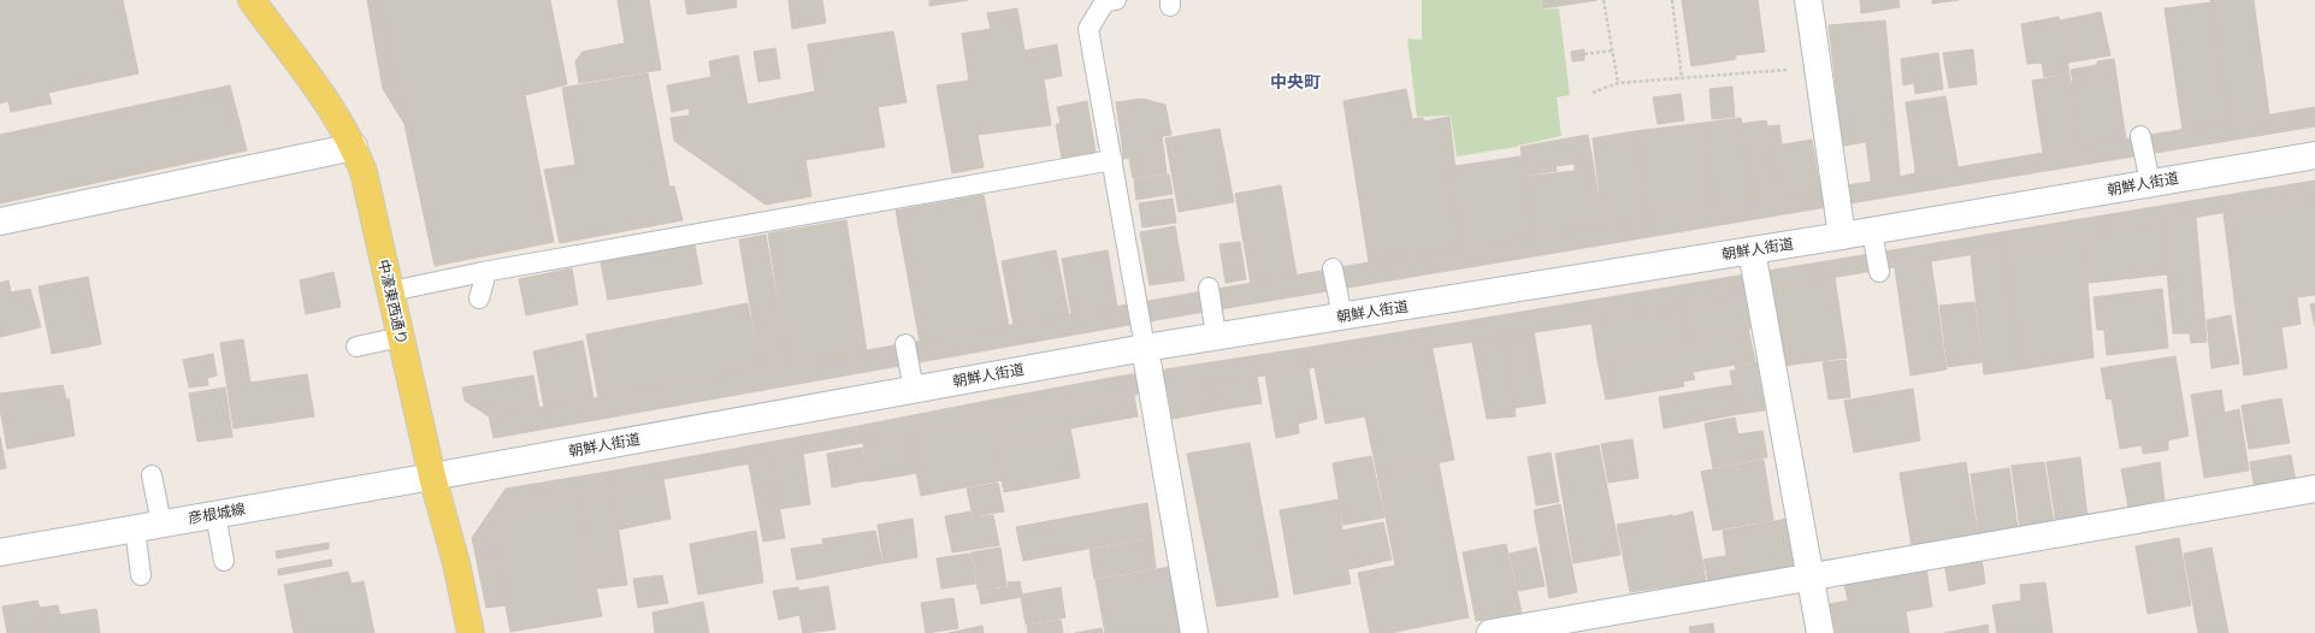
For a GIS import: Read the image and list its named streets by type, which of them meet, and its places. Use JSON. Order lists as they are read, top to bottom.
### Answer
{
  "streets": {
    "main road": ["中濠東西通り"],
    "street": ["朝鮮人街道", "彦根城線"]
  },
  "crossings": [
    ["朝鮮人街道", "中濠東西通り"],
    ["朝鮮人街道", "彦根城線"],
    ["中濠東西通り", "彦根城線"]
  ],
  "districts": ["中央町"]
}
